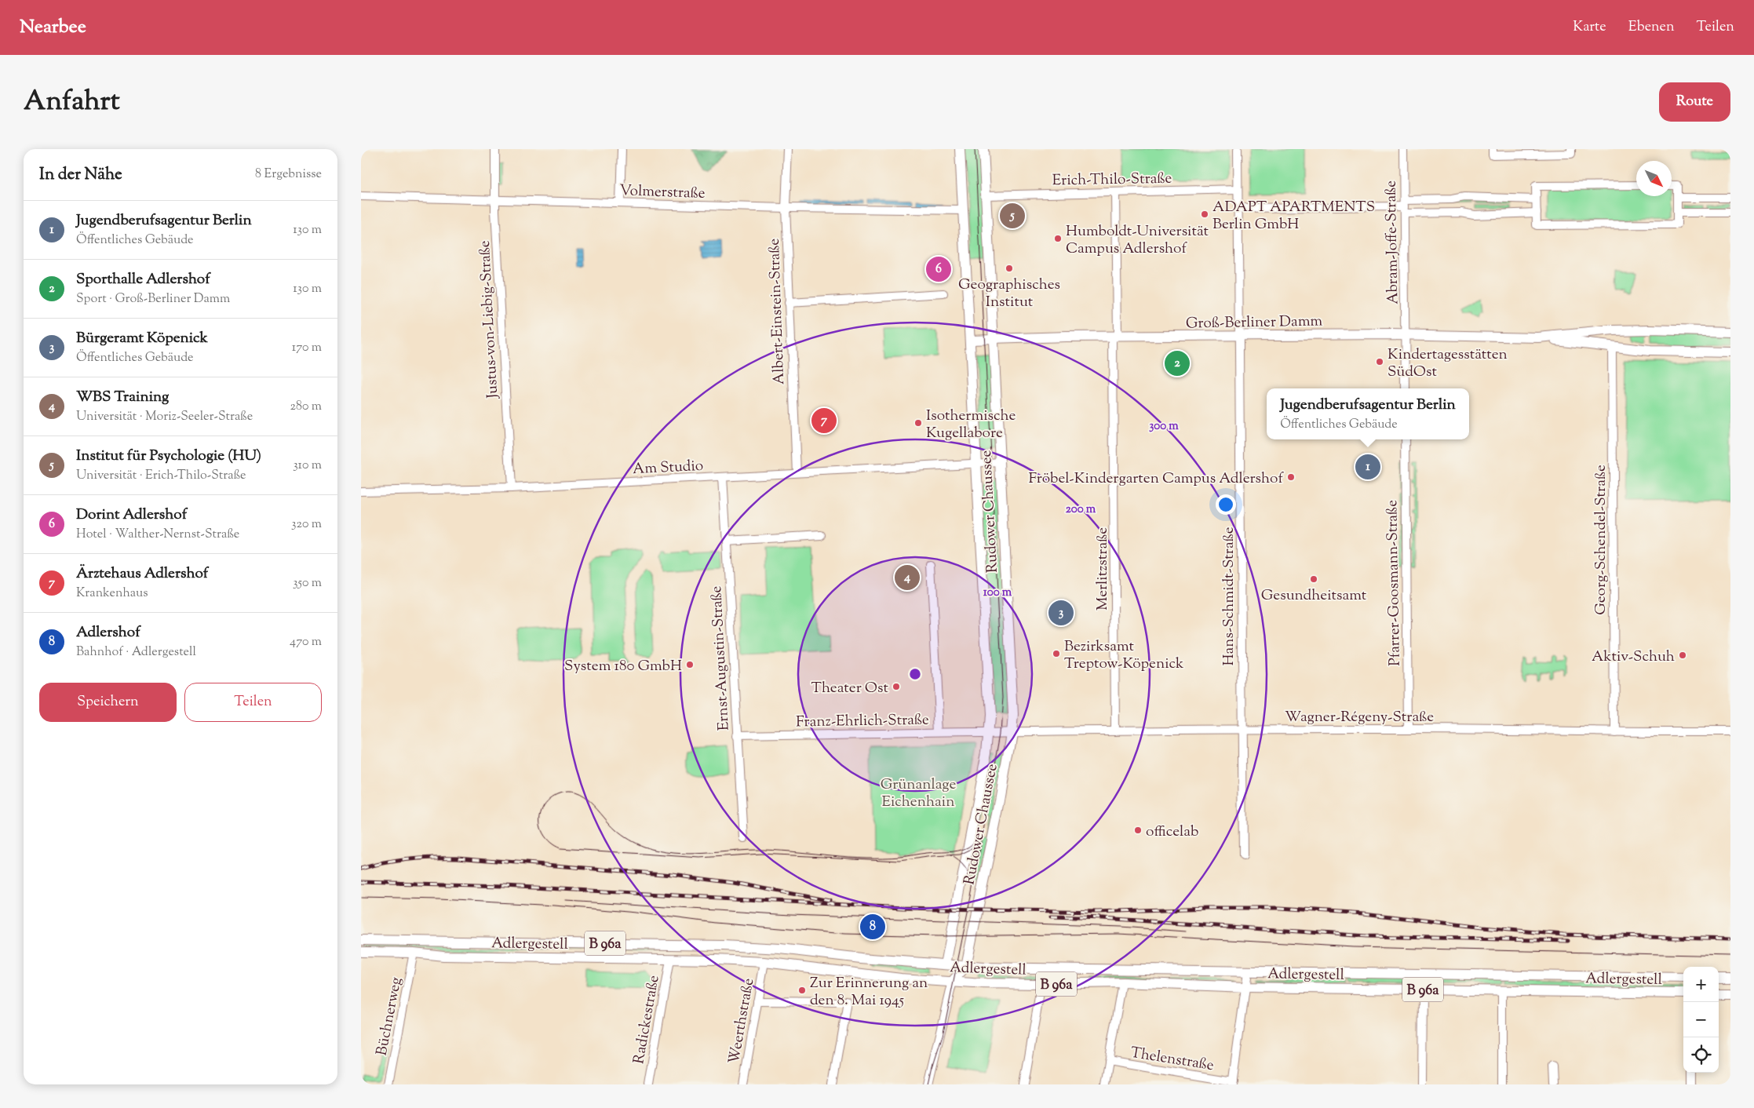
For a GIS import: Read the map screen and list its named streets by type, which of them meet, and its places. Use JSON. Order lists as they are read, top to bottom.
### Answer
{
  "streets": {
    "main road": [
      "Groß-Berliner Damm",
      "Rudower Chaussee",
      "Adlergestell",
      "B 96a"
    ],
    "street": [
      "Erich-Thilo-Straße",
      "Volmerstraße",
      "Abram-Joffe-Straße",
      "Albert-Einstein-Straße",
      "Justus-von-Liebig-Straße",
      "Am Studio",
      "Georg-Schendel-Straße",
      "Merlitzstraße",
      "Pfarrer-Goosmann-Straße",
      "Hans-Schmidt-Straße",
      "Ernst-Augustin-Straße",
      "Wagner-Régeny-Straße",
      "Franz-Ehrlich-Straße",
      "Büchnerweg",
      "Radickestraße",
      "Weerthstraße",
      "Thelenstraße"
    ]
  },
  "crossings": [
    ["Erich-Thilo-Straße", "Rudower Chaussee"],
    ["Erich-Thilo-Straße", "Merlitzstraße"],
    ["Erich-Thilo-Straße", "Hans-Schmidt-Straße"],
    ["Volmerstraße", "Albert-Einstein-Straße"],
    ["Volmerstraße", "Justus-von-Liebig-Straße"],
    ["Volmerstraße", "Rudower Chaussee"],
    ["Abram-Joffe-Straße", "Groß-Berliner Damm"],
    ["Albert-Einstein-Straße", "Am Studio"],
    ["Justus-von-Liebig-Straße", "Am Studio"],
    ["Groß-Berliner Damm", "Rudower Chaussee"],
    ["Groß-Berliner Damm", "Georg-Schendel-Straße"],
    ["Groß-Berliner Damm", "Merlitzstraße"],
    ["Groß-Berliner Damm", "Hans-Schmidt-Straße"],
    ["Am Studio", "Rudower Chaussee"],
    ["Am Studio", "Ernst-Augustin-Straße"],
    ["Rudower Chaussee", "Wagner-Régeny-Straße"],
    ["Rudower Chaussee", "Franz-Ehrlich-Straße"],
    ["Rudower Chaussee", "Adlergestell"],
    ["Georg-Schendel-Straße", "Wagner-Régeny-Straße"],
    ["Merlitzstraße", "Wagner-Régeny-Straße"],
    ["Pfarrer-Goosmann-Straße", "Wagner-Régeny-Straße"],
    ["Hans-Schmidt-Straße", "Wagner-Régeny-Straße"],
    ["Ernst-Augustin-Straße", "Franz-Ehrlich-Straße"],
    ["Wagner-Régeny-Straße", "Franz-Ehrlich-Straße"],
    ["Adlergestell", "Büchnerweg"],
    ["Adlergestell", "Radickestraße"],
    ["Adlergestell", "Weerthstraße"]
  ],
  "parks": ["Grünanlage Eichenhain"],
  "places": [
    "ADAPT APARTMENTS Berlin GmbH",
    "Humboldt-Universität Campus Adlershof",
    "Geographisches Institut",
    "Kindertagesstätten SüdOst",
    "Isothermische Kugellabore",
    "Fröbel-Kindergarten Campus Adlershof",
    "Gesundheitsamt",
    "Bezirksamt Treptow-Köpenick",
    "Aktiv-Schuh",
    "System 180 GmbH",
    "Theater Ost",
    "officelab",
    "Zur Erinnerung an den 8. Mai 1945"
  ],
  "north": "bottom right",
  "page": {
    "header": "Nearbee",
    "nav": ["Karte", "Ebenen", "Teilen"],
    "title": "Anfahrt",
    "buttons": [
      "Route",
      ["Speichern", "Teilen"]
    ],
    "heading": ["In der Nähe", "8 Ergebnisse"],
    "list": [
      {
        "mark": "1",
        "name": "Jugendberufsagentur Berlin",
        "note": "Öffentliches Gebäude",
        "value": "130 m"
      },
      {
        "mark": "2",
        "name": "Sporthalle Adlershof",
        "note": "Sport · Groß-Berliner Damm",
        "value": "130 m"
      },
      {
        "mark": "3",
        "name": "Bürgeramt Köpenick",
        "note": "Öffentliches Gebäude",
        "value": "170 m"
      },
      {
        "mark": "4",
        "name": "WBS Training",
        "note": "Universität · Moriz-Seeler-Straße",
        "value": "280 m"
      },
      {
        "mark": "5",
        "name": "Institut für Psychologie (HU)",
        "note": "Universität · Erich-Thilo-Straße",
        "value": "310 m"
      },
      {
        "mark": "6",
        "name": "Dorint Adlershof",
        "note": "Hotel · Walther-Nernst-Straße",
        "value": "320 m"
      },
      {
        "mark": "7",
        "name": "Ärztehaus Adlershof",
        "note": "Krankenhaus",
        "value": "350 m"
      },
      {
        "mark": "8",
        "name": "Adlershof",
        "note": "Bahnhof · Adlergestell",
        "value": "470 m"
      }
    ],
    "pins": [
      "5",
      "6",
      "2",
      "7",
      "1",
      "4",
      "3",
      "8"
    ],
    "popup": ["Jugendberufsagentur Berlin", "Öffentliches Gebäude"],
    "map_buttons": ["+", "−"]
  },
  "rings": ["300 m", "200 m", "100 m"]
}
